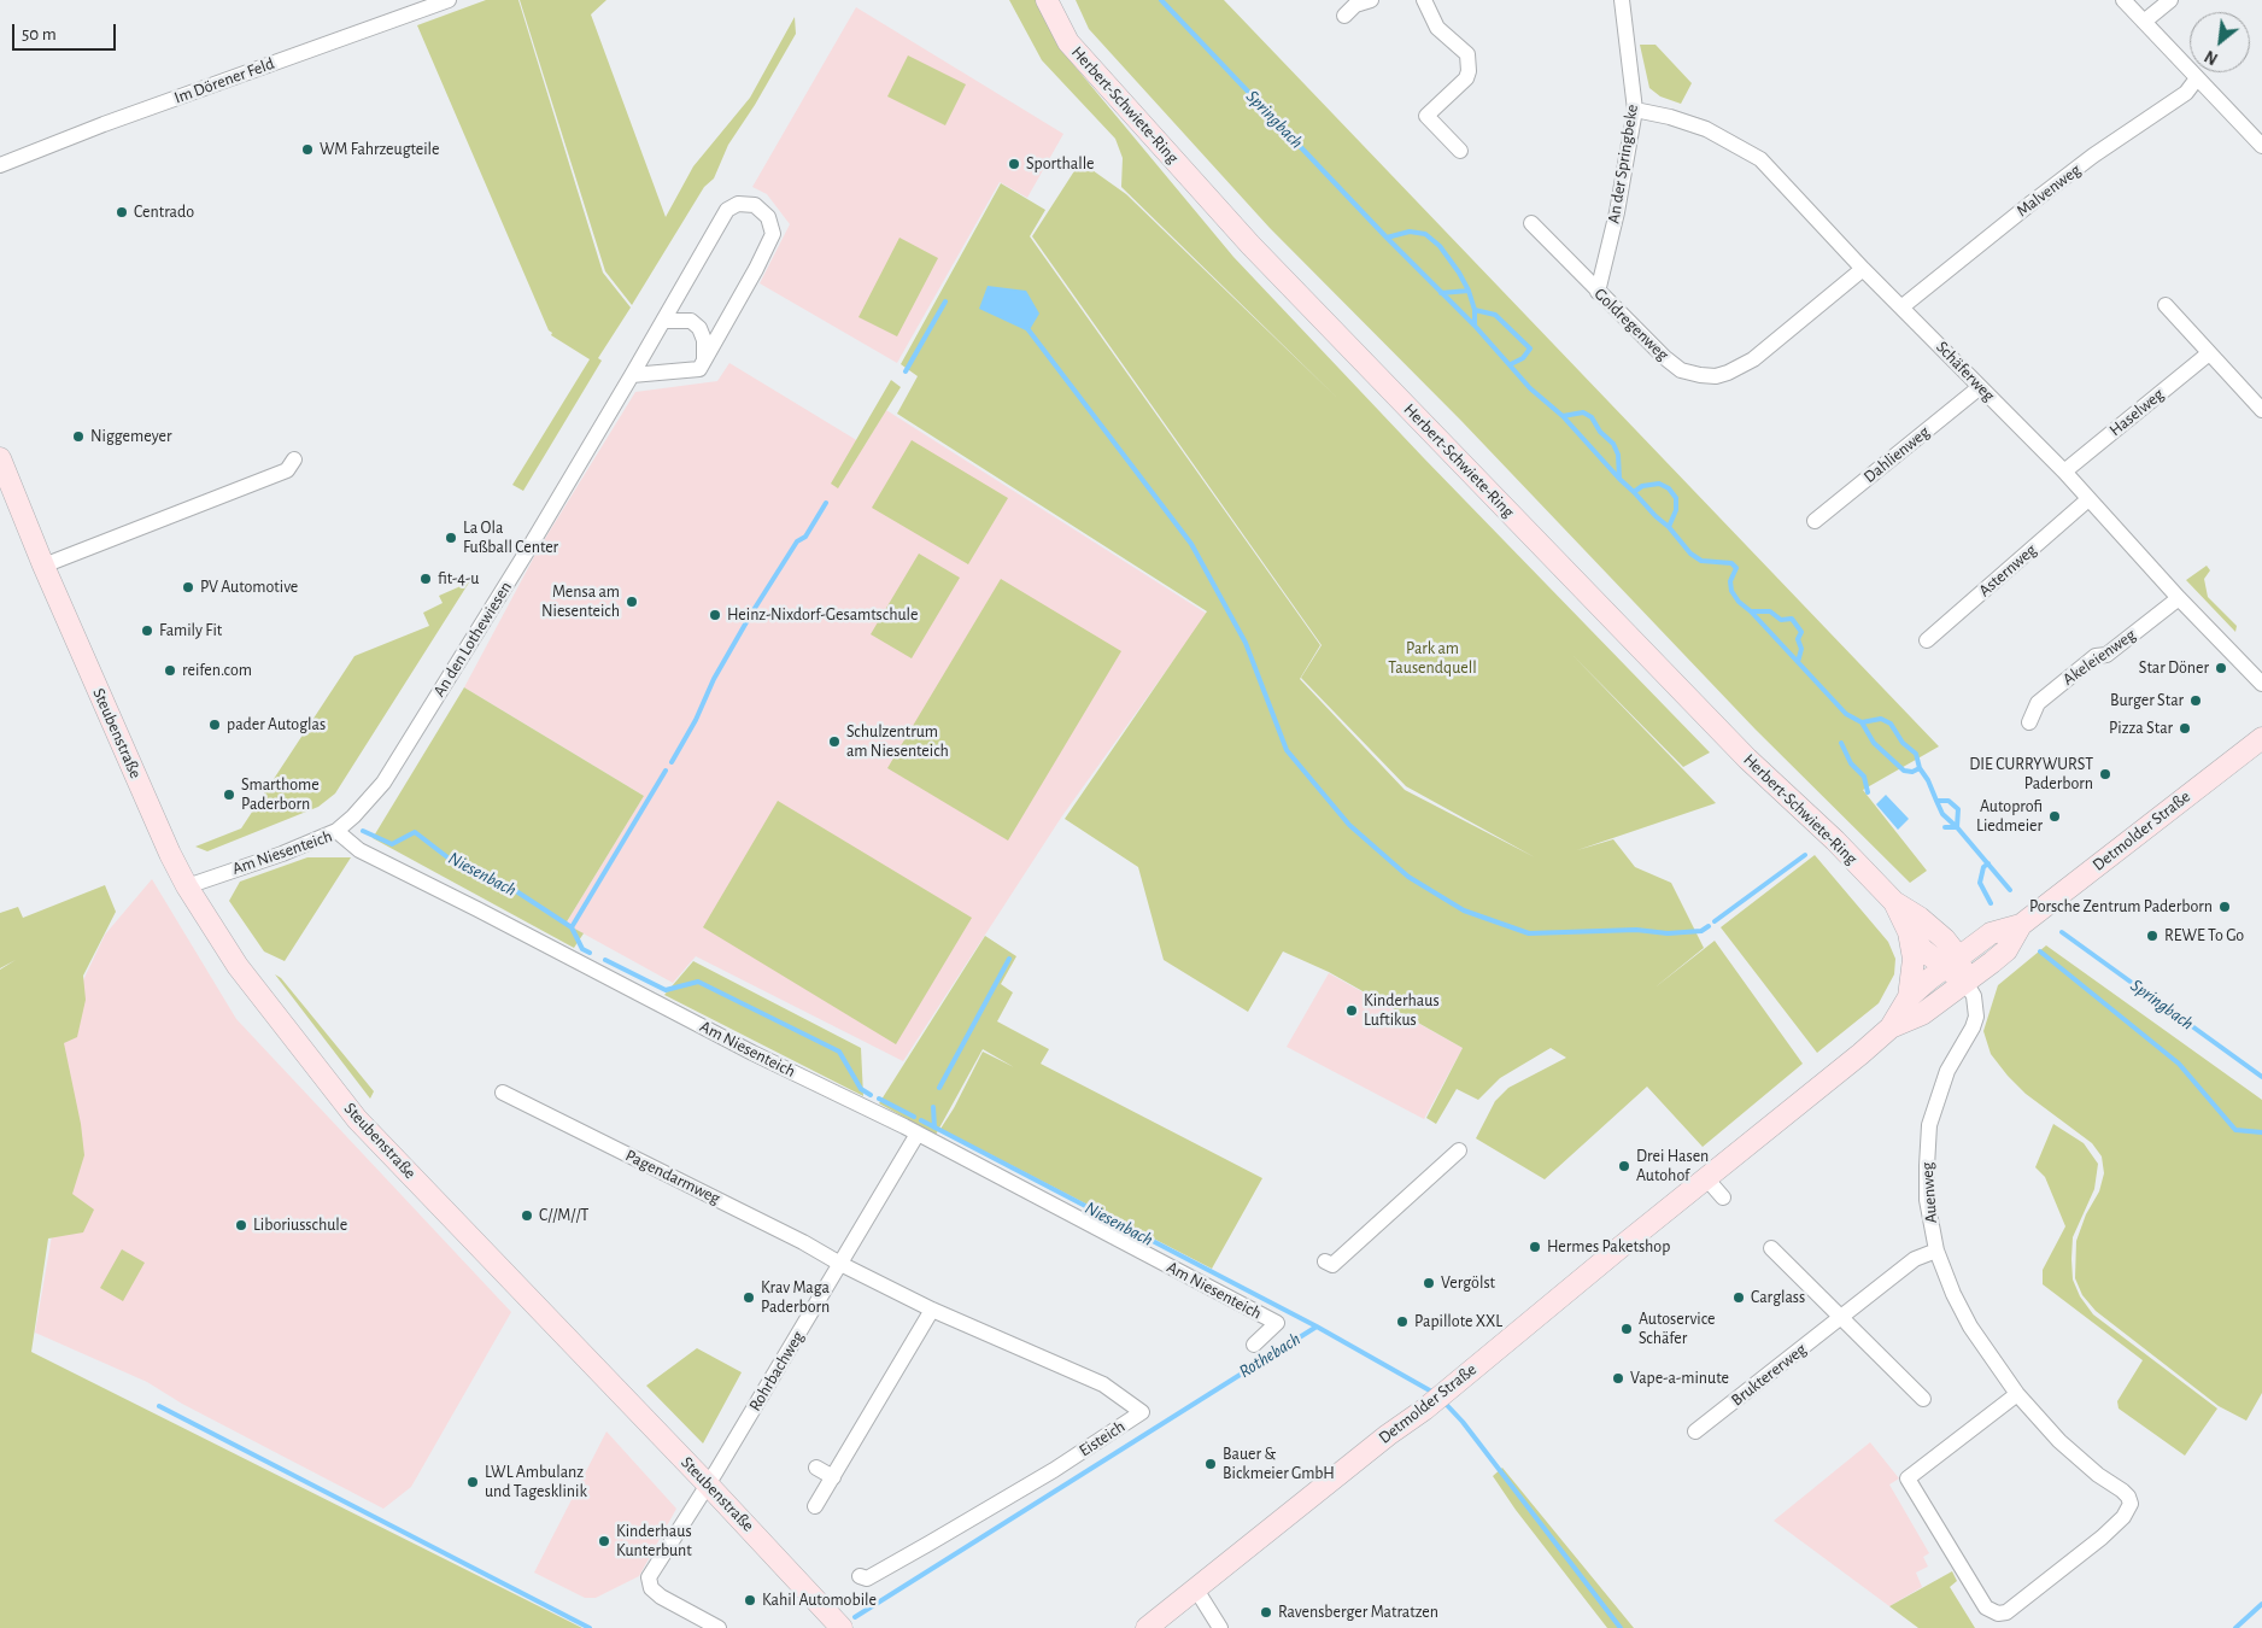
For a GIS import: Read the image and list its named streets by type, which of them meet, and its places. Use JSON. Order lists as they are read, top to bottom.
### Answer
{
  "streets": {
    "main road": ["Herbert-Schwiete-Ring", "Steubenstraße", "Detmolder Straße"],
    "street": [
      "Im Dörener Feld",
      "An der Springbeke",
      "Malvenweg",
      "Goldregenweg",
      "Schäferweg",
      "Haselweg",
      "Dahlienweg",
      "Asternweg",
      "An den Lothewiesen",
      "Akeleienweg",
      "Am Niesenteich",
      "Pagendarmweg",
      "Auenweg",
      "Rohrbachweg",
      "Bruktererweg",
      "Eisteich"
    ]
  },
  "crossings": [
    ["Herbert-Schwiete-Ring", "Detmolder Straße"],
    ["Herbert-Schwiete-Ring", "Auenweg"],
    ["An der Springbeke", "Goldregenweg"],
    ["An der Springbeke", "Schäferweg"],
    ["Malvenweg", "Schäferweg"],
    ["Goldregenweg", "Schäferweg"],
    ["Schäferweg", "Haselweg"],
    ["Schäferweg", "Dahlienweg"],
    ["Schäferweg", "Asternweg"],
    ["Schäferweg", "Akeleienweg"],
    ["An den Lothewiesen", "Am Niesenteich"],
    ["Steubenstraße", "Am Niesenteich"],
    ["Steubenstraße", "Rohrbachweg"],
    ["Detmolder Straße", "Auenweg"],
    ["Am Niesenteich", "Rohrbachweg"],
    ["Pagendarmweg", "Rohrbachweg"],
    ["Pagendarmweg", "Eisteich"],
    ["Auenweg", "Bruktererweg"],
    ["Rohrbachweg", "Eisteich"]
  ],
  "water": ["Springbach", "Niesenbach", "Rothebach"],
  "parks": ["Park am Tausendquell"],
  "places": [
    "WM Fahrzeugteile",
    "Sporthalle",
    "Centrado",
    "Niggemeyer",
    "La Ola Fußball Center",
    "fit-4-u",
    "PV Automotive",
    "Mensa am Niesenteich",
    "Heinz-Nixdorf-Gesamtschule",
    "Family Fit",
    "Star Döner",
    "reifen.com",
    "Burger Star",
    "pader Autoglas",
    "Pizza Star",
    "Schulzentrum am Niesenteich",
    "DIE CURRYWURST Paderborn",
    "Smarthome Paderborn",
    "Autoprofi Liedmeier",
    "Porsche Zentrum Paderborn",
    "REWE To Go",
    "Kinderhaus Luftikus",
    "Drei Hasen Autohof",
    "C//M//T",
    "Liboriusschule",
    "Hermes Paketshop",
    "Vergölst",
    "Krav Maga Paderborn",
    "Carglass",
    "Papillote XXL",
    "Autoservice Schäfer",
    "Vape-a-minute",
    "Bauer & Bickmeier GmbH",
    "LWL Ambulanz und Tagesklinik",
    "Kinderhaus Kunterbunt",
    "Kahil Automobile",
    "Ravensberger Matratzen"
  ],
  "scale_bar": "50 m",
  "north": "bottom left"
}
